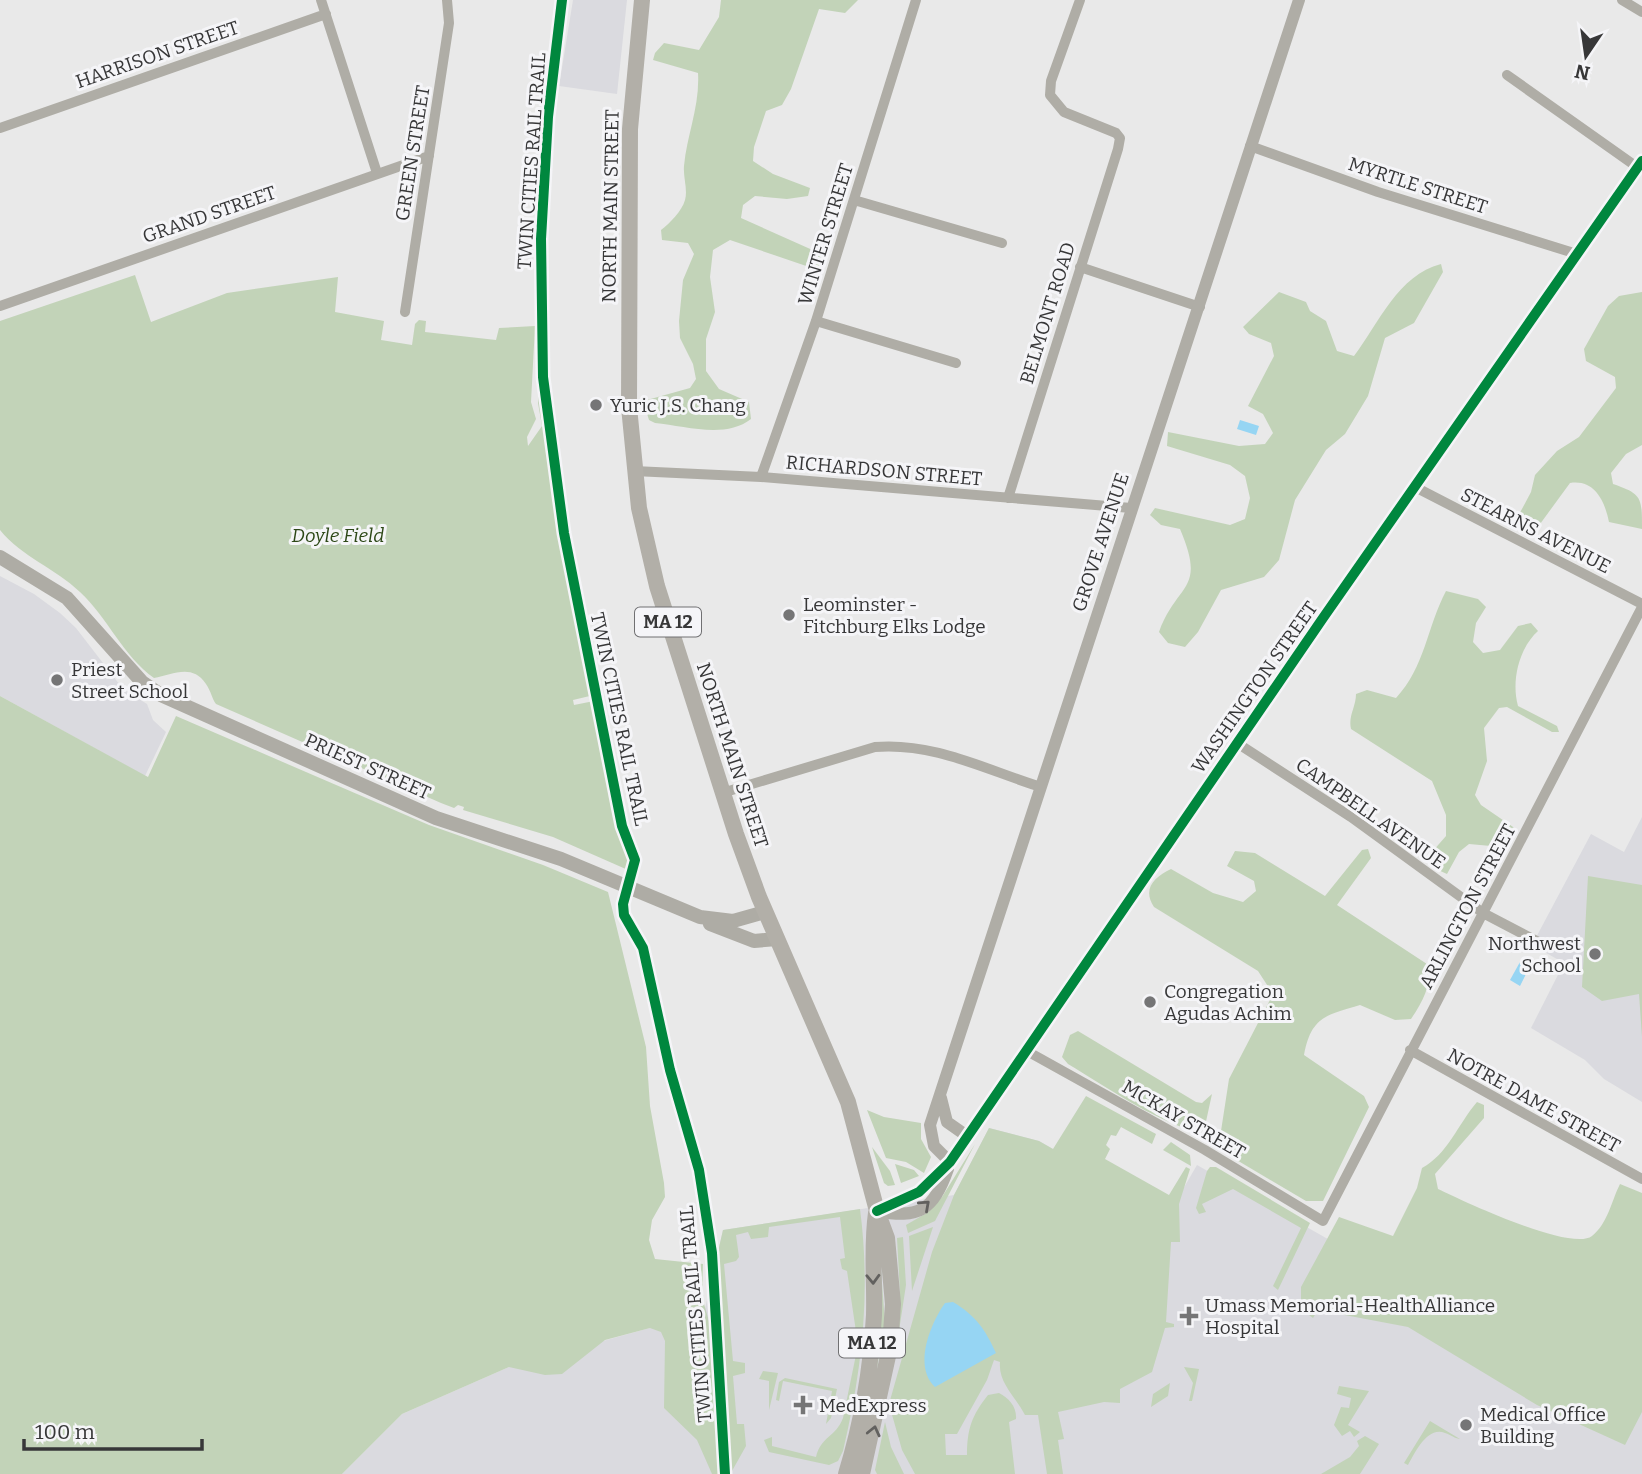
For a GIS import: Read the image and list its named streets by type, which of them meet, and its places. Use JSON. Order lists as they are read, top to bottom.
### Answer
{
  "streets": {
    "main road": ["NORTH MAIN STREET", "MA 12", "PRIEST STREET"],
    "street": [
      "HARRISON STREET",
      "GREEN STREET",
      "MYRTLE STREET",
      "GRAND STREET",
      "WINTER STREET",
      "BELMONT ROAD",
      "RICHARDSON STREET",
      "STEARNS AVENUE",
      "GROVE AVENUE",
      "WASHINGTON STREET",
      "CAMPBELL AVENUE",
      "ARLINGTON STREET",
      "NOTRE DAME STREET",
      "MCKAY STREET"
    ],
    "cycle path": ["TWIN CITIES RAIL TRAIL"]
  },
  "crossings": [
    ["GREEN STREET", "GRAND STREET"],
    ["MYRTLE STREET", "GROVE AVENUE"],
    ["MYRTLE STREET", "WASHINGTON STREET"],
    ["NORTH MAIN STREET", "RICHARDSON STREET"],
    ["NORTH MAIN STREET", "WASHINGTON STREET"],
    ["NORTH MAIN STREET", "PRIEST STREET"],
    ["WINTER STREET", "RICHARDSON STREET"],
    ["BELMONT ROAD", "RICHARDSON STREET"],
    ["RICHARDSON STREET", "GROVE AVENUE"],
    ["STEARNS AVENUE", "WASHINGTON STREET"],
    ["STEARNS AVENUE", "ARLINGTON STREET"],
    ["GROVE AVENUE", "WASHINGTON STREET"],
    ["WASHINGTON STREET", "CAMPBELL AVENUE"],
    ["WASHINGTON STREET", "MCKAY STREET"],
    ["CAMPBELL AVENUE", "ARLINGTON STREET"],
    ["ARLINGTON STREET", "NOTRE DAME STREET"],
    ["ARLINGTON STREET", "MCKAY STREET"]
  ],
  "parks": ["Doyle Field"],
  "places": {
    "other": [
      "Yuric J.S. Chang",
      "Leominster - Fitchburg Elks Lodge",
      "Priest Street School",
      "Northwest School",
      "Congregation Agudas Achim",
      "Medical Office Building"
    ],
    "health": ["Umass Memorial-HealthAlliance Hospital", "MedExpress"]
  },
  "scale_bar": "100 m",
  "north": "bottom"
}
